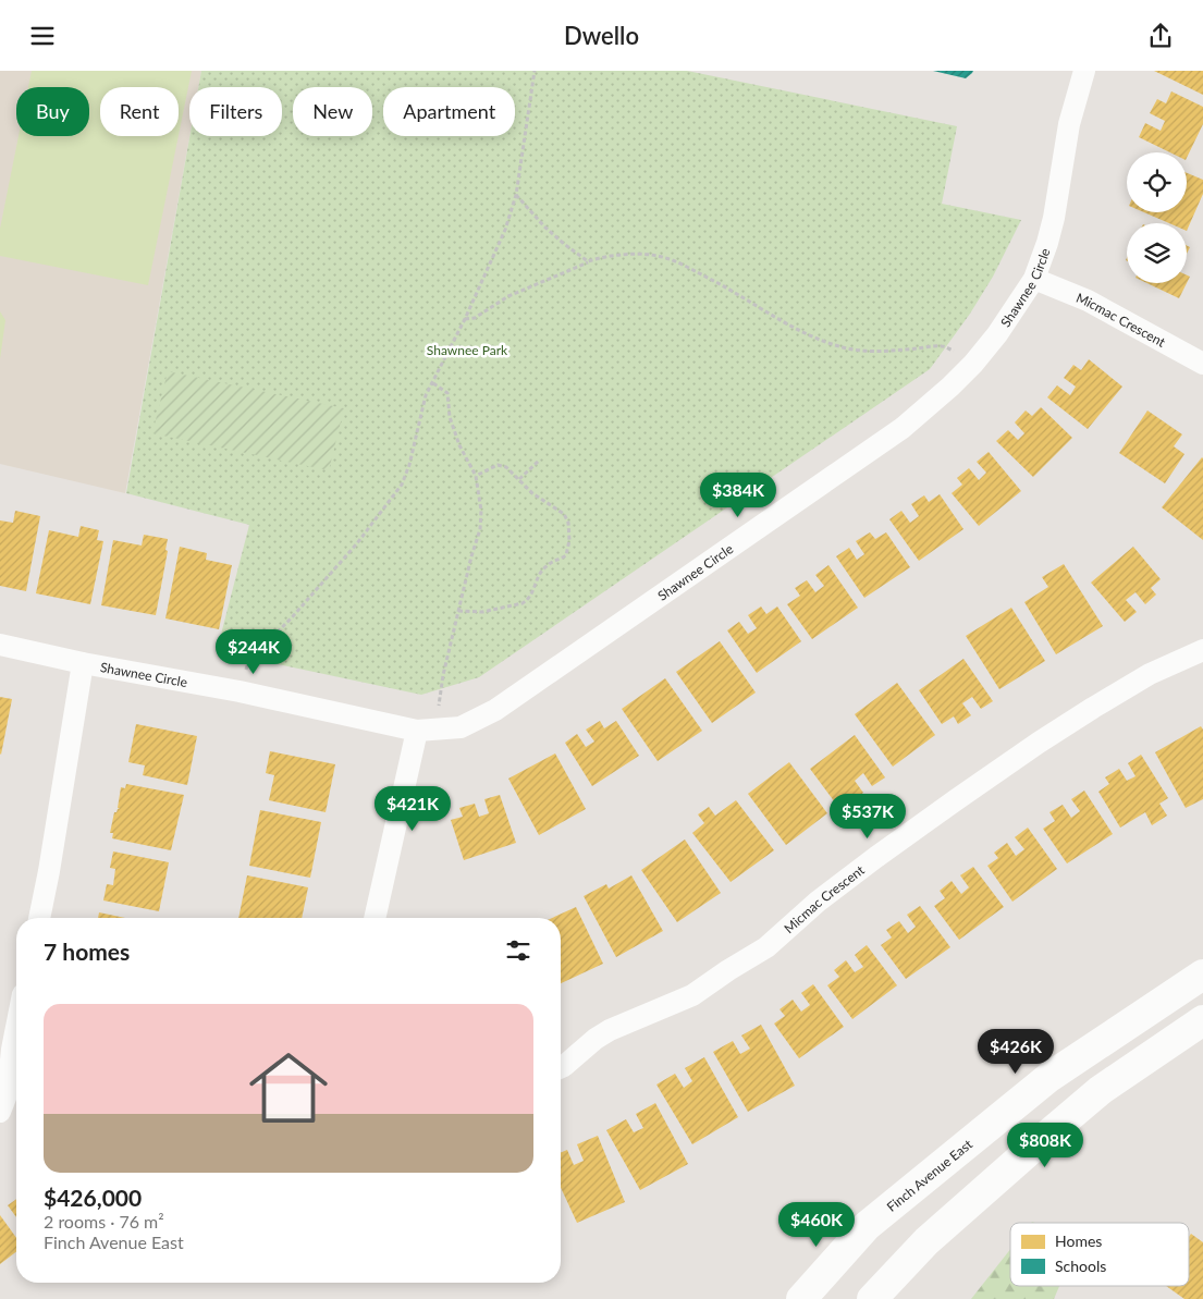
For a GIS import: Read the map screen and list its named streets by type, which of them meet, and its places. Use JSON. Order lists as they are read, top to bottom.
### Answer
{
  "streets": {
    "main road": ["Finch Avenue East"],
    "street": ["Shawnee Circle", "Micmac Crescent"]
  },
  "crossings": [
    ["Shawnee Circle", "Micmac Crescent"]
  ],
  "parks": ["Shawnee Park"],
  "legend": ["Homes", "Schools"],
  "page": {
    "header": "Dwello",
    "chip": [
      "Buy",
      "Rent",
      "Filters",
      "New",
      "Apartment"
    ],
    "price": [
      "$384K",
      "$244K",
      "$421K",
      "$537K",
      "$426K",
      "$808K",
      "$460K"
    ],
    "heading": "7 homes",
    "list": [
      {
        "name": "$426,000",
        "note": "2 rooms · 76 m² · Finch Avenue East"
      }
    ]
  }
}
